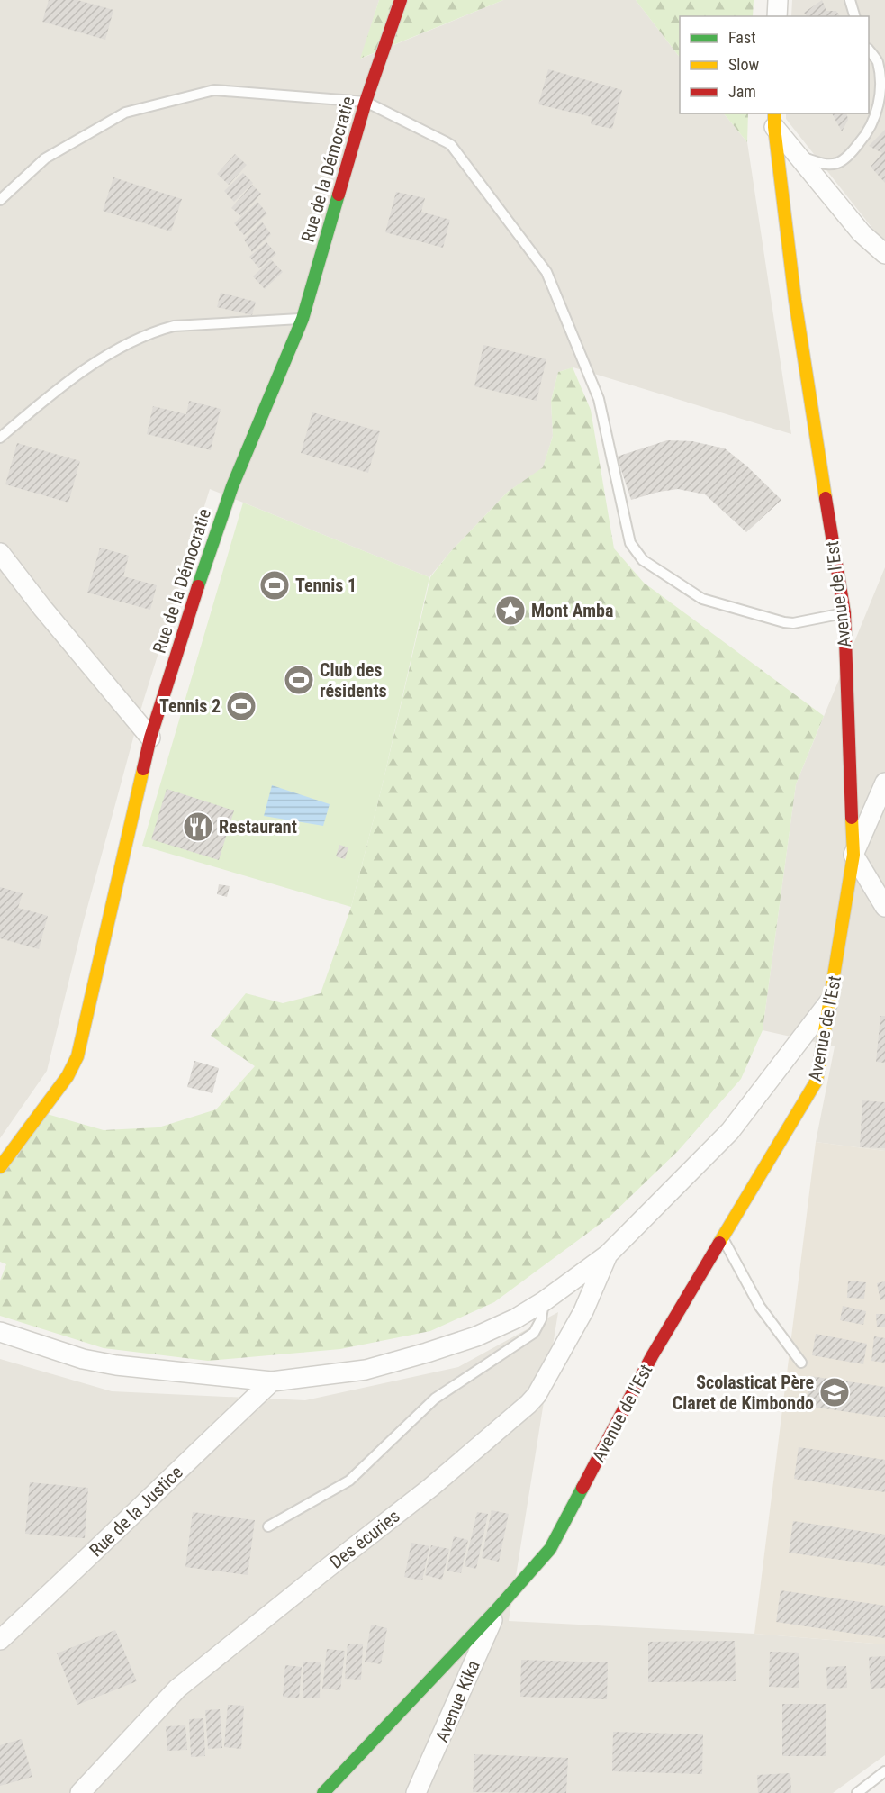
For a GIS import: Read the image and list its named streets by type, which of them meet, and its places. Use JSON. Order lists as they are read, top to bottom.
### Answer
{
  "streets": {
    "street": [
      "Rue de la Démocratie",
      "Avenue de l'Est",
      "Rue de la Justice",
      "Des écuries",
      "Avenue Kika"
    ]
  },
  "crossings": [
    ["Avenue de l'Est", "Avenue Kika"]
  ],
  "places": {
    "sports": ["Tennis 1", "Club des résidents", "Tennis 2"],
    "place": ["Mont Amba"],
    "restaurant": ["Restaurant"],
    "school or university": ["Scolasticat Père Claret de Kimbondo"]
  },
  "legend": ["Fast", "Slow", "Jam"]
}
